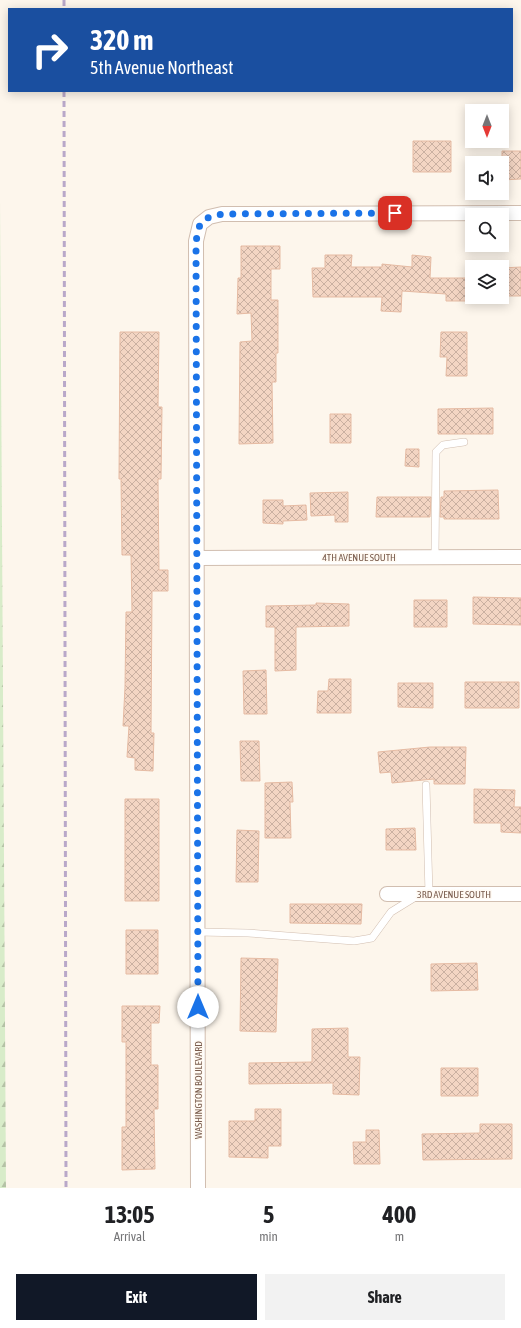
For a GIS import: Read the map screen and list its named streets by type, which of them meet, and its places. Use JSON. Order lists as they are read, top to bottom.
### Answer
{
  "streets": {
    "street": ["4TH AVENUE SOUTH", "3RD AVENUE SOUTH", "WASHINGTON BOULEVARD"]
  },
  "crossings": [
    ["4TH AVENUE SOUTH", "WASHINGTON BOULEVARD"]
  ],
  "north": "bottom",
  "page": {
    "turn": ["320 m", "5th Avenue Northeast"],
    "eta": [
      "13:05",
      "Arrival",
      "5",
      "min",
      "400",
      "m"
    ],
    "buttons": ["Exit", "Share"]
  }
}
